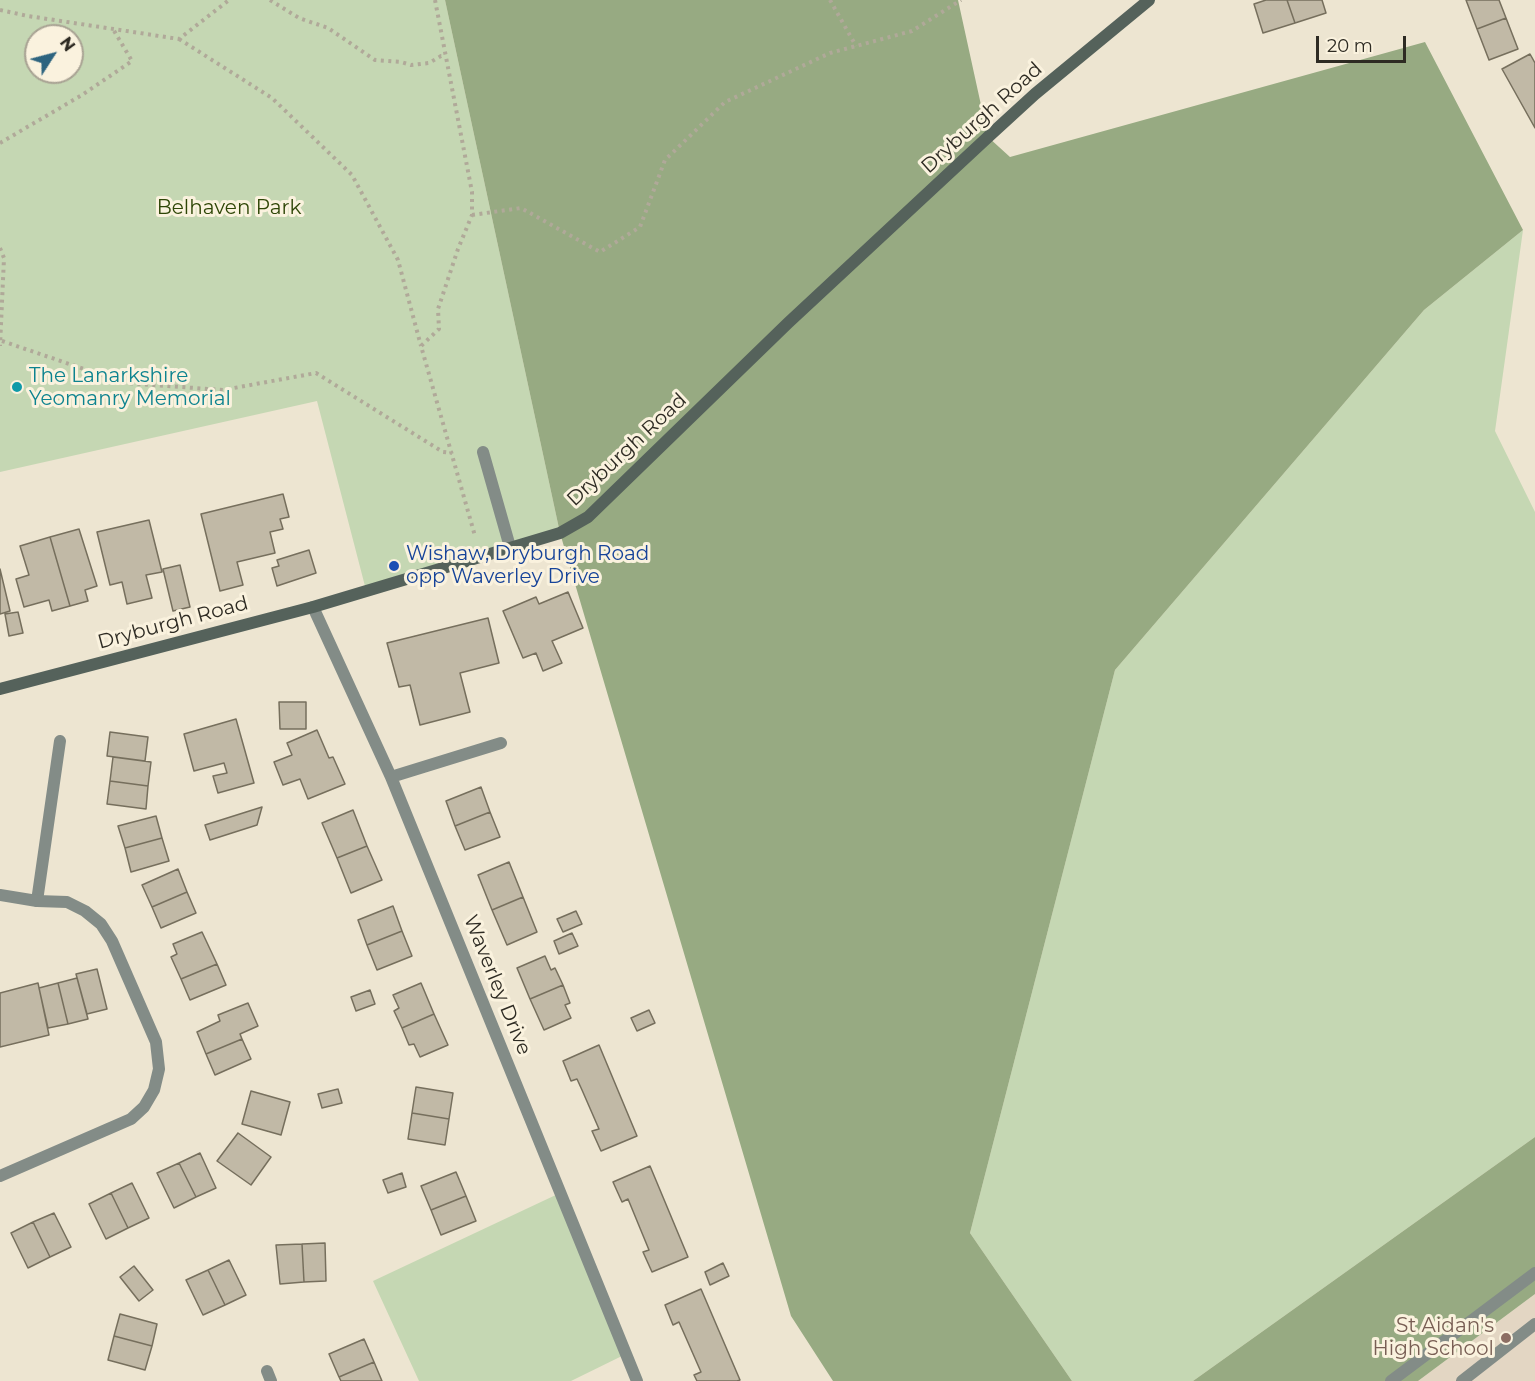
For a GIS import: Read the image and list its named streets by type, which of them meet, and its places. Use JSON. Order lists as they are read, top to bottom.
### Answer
{
  "streets": {
    "street": ["Dryburgh Road", "Waverley Drive"]
  },
  "crossings": [
    ["Dryburgh Road", "Waverley Drive"]
  ],
  "parks": ["Belhaven Park"],
  "places": ["The Lanarkshire Yeomanry Memorial", "Wishaw, Dryburgh Road opp Waverley Drive", "St Aidan's High School"],
  "scale_bar": "20 m",
  "north": "top right"
}
